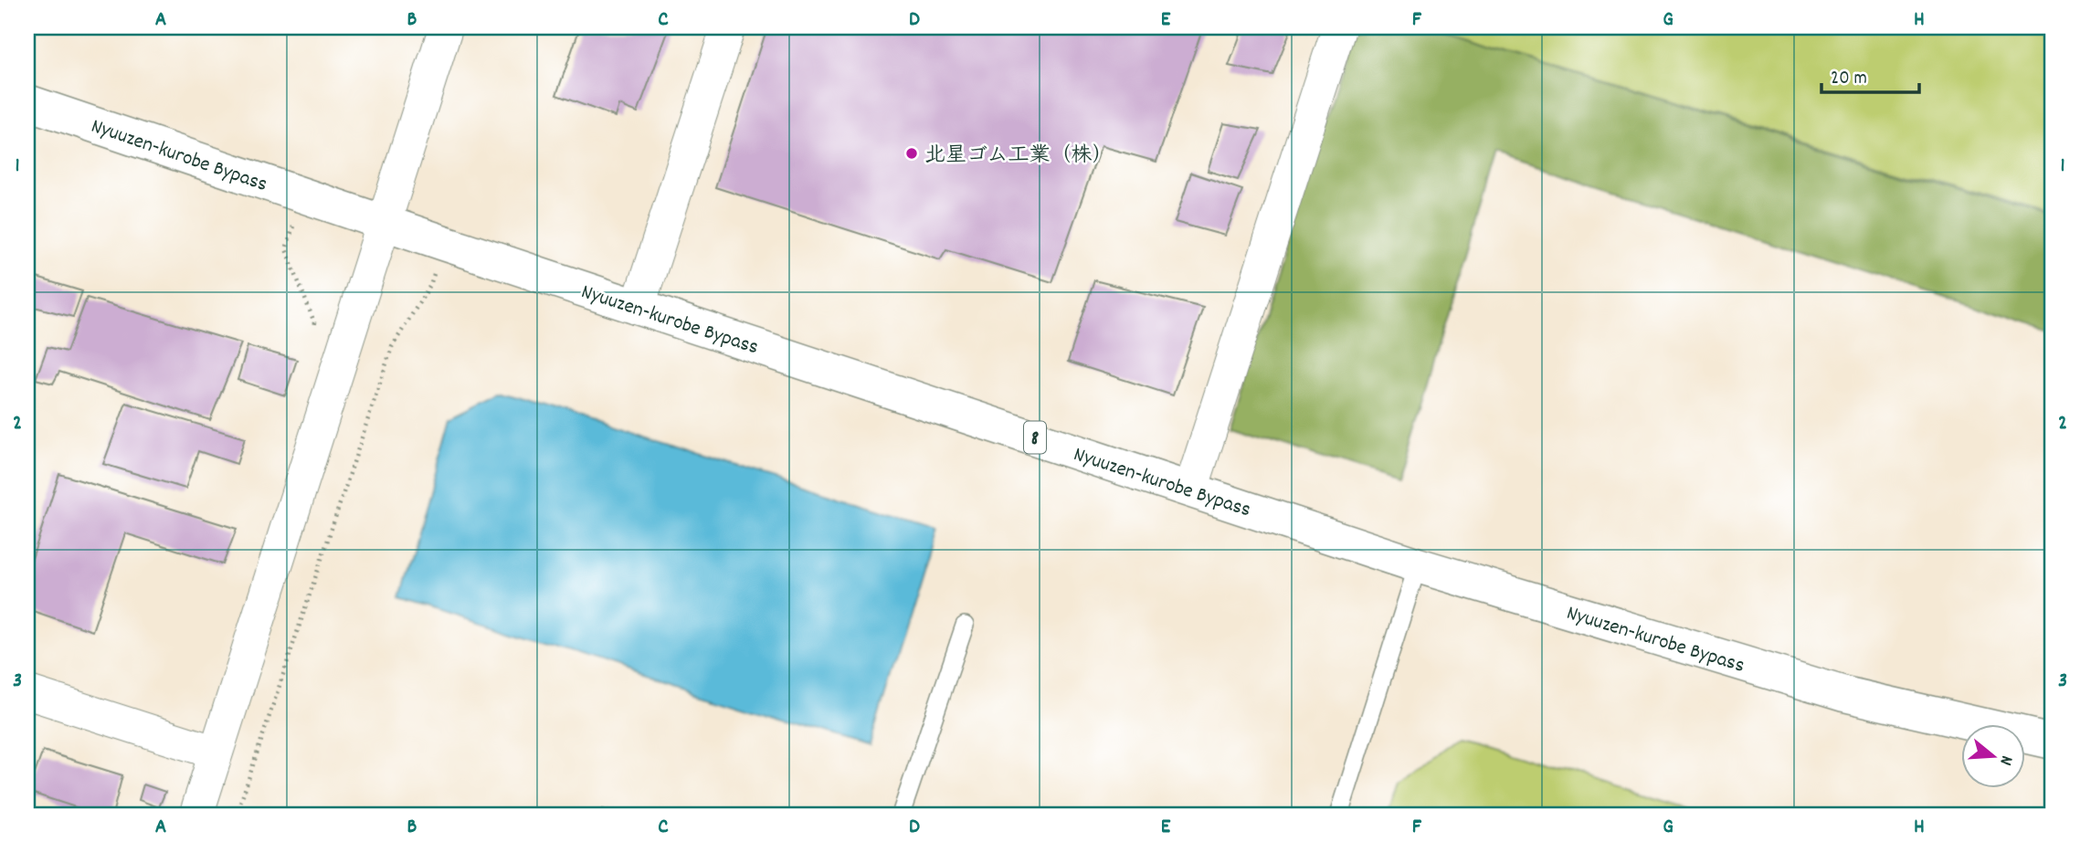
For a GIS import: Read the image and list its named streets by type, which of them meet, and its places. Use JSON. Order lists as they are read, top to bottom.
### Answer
{
  "streets": {
    "highway": ["Nyuuzen-kurobe Bypass", "8"]
  },
  "places": ["北星ゴム工業（株）"],
  "scale_bar": "20 m",
  "north": "right",
  "grid": {
    "columns": [
      "A",
      "B",
      "C",
      "D",
      "E",
      "F",
      "G",
      "H"
    ],
    "rows": ["1", "2", "3"]
  }
}
